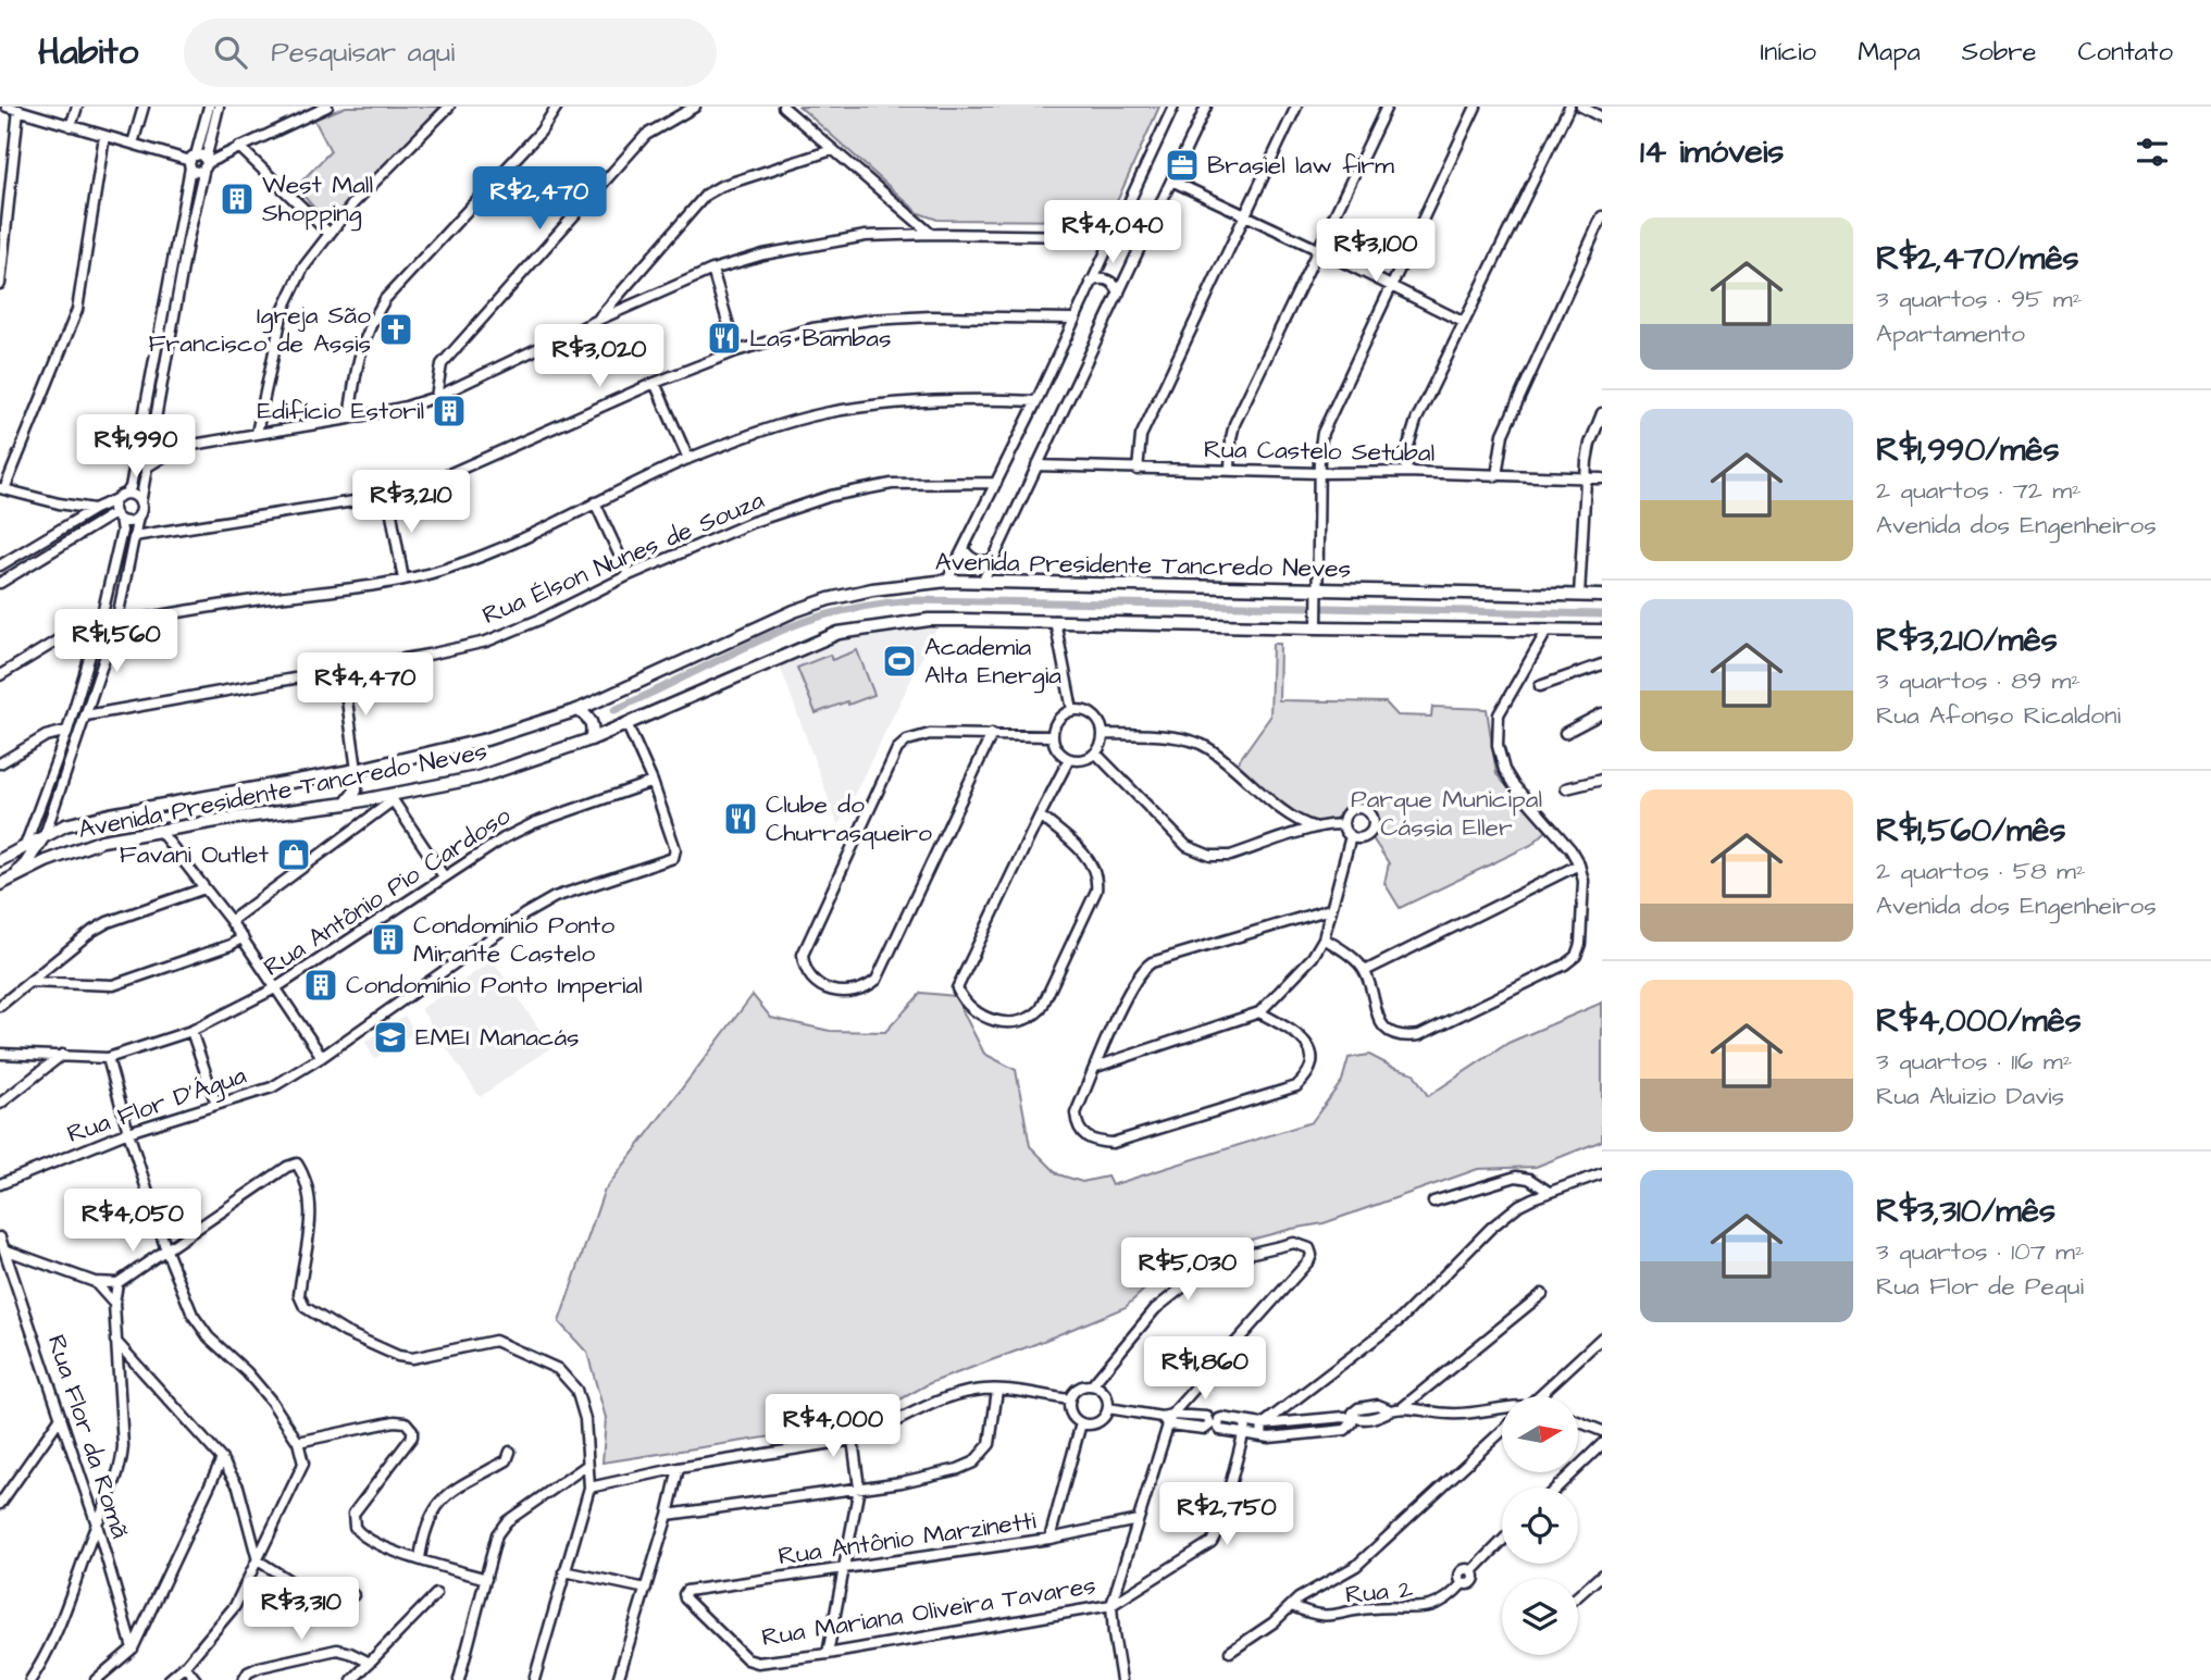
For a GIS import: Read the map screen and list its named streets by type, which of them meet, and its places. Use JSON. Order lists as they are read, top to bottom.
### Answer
{
  "streets": {
    "main road": ["Avenida Presidente Tancredo Neves"],
    "street": [
      "Rua Castelo Setúbal",
      "Rua Élson Nunes de Souza",
      "Rua Antônio Pio Cardoso",
      "Rua Flor D'Água",
      "Rua Flor da Romã",
      "Rua Antônio Marzinetti",
      "Rua 2",
      "Rua Mariana Oliveira Tavares"
    ]
  },
  "crossings": [
    ["Rua Antônio Pio Cardoso", "Rua Flor D'Água"],
    ["Rua Antônio Marzinetti", "Rua Mariana Oliveira Tavares"]
  ],
  "parks": ["Parque Municipal Cássia Eller"],
  "places": {
    "office": ["Brasiel law firm"],
    "building": [
      "West Mall Shopping",
      "Edifício Estoril",
      "Condomínio Ponto Mirante Castelo",
      "Condomínio Ponto Imperial"
    ],
    "church": ["Igreja São Francisco de Assis"],
    "restaurant": ["Las Bambas", "Clube do Churrasqueiro"],
    "sports": ["Academia Alta Energia"],
    "shop": ["Favani Outlet"],
    "school or university": ["EMEI Manacás"]
  },
  "north": "right",
  "page": {
    "header": "Habito",
    "search": "Pesquisar aqui",
    "nav": [
      "Início",
      "Mapa",
      "Sobre",
      "Contato"
    ],
    "heading": "14 imóveis",
    "price": [
      "R$2,470",
      "R$4,040",
      "R$3,100",
      "R$3,020",
      "R$1,990",
      "R$3,210",
      "R$1,560",
      "R$4,470",
      "R$4,050",
      "R$5,030",
      "R$1,860",
      "R$4,000",
      "R$2,750",
      "R$3,310"
    ],
    "list": [
      {
        "name": "R$2,470/mês",
        "note": "3 quartos · 95 m² · Apartamento"
      },
      {
        "name": "R$1,990/mês",
        "note": "2 quartos · 72 m² · Avenida dos Engenheiros"
      },
      {
        "name": "R$3,210/mês",
        "note": "3 quartos · 89 m² · Rua Afonso Ricaldoni"
      },
      {
        "name": "R$1,560/mês",
        "note": "2 quartos · 58 m² · Avenida dos Engenheiros"
      },
      {
        "name": "R$4,000/mês",
        "note": "3 quartos · 116 m² · Rua Aluizio Davis"
      },
      {
        "name": "R$3,310/mês",
        "note": "3 quartos · 107 m² · Rua Flor de Pequi"
      }
    ]
  }
}
